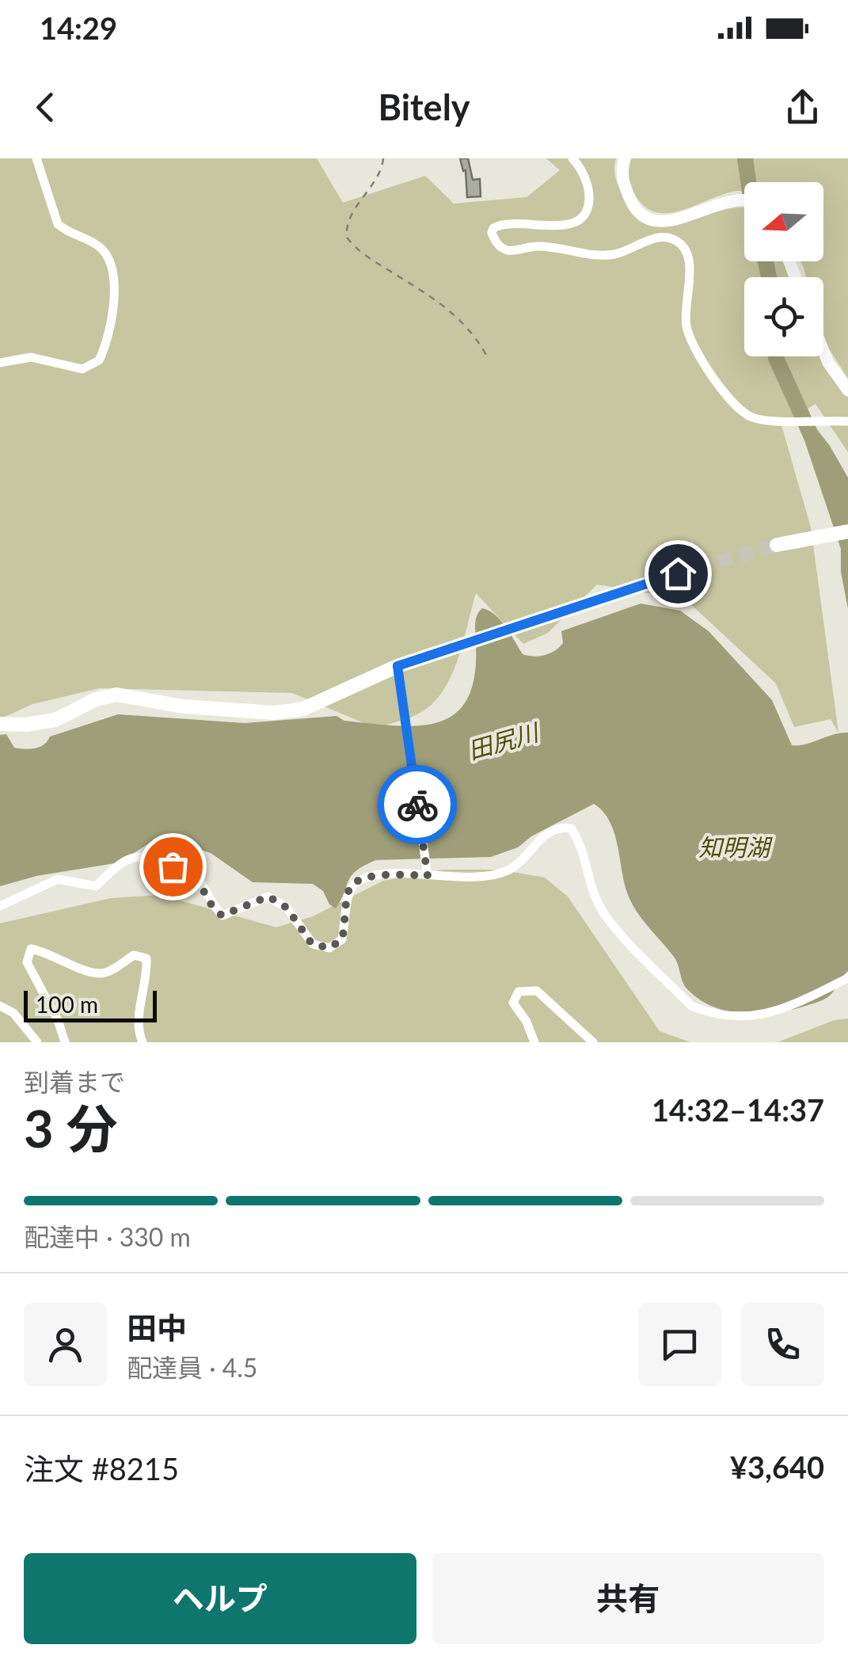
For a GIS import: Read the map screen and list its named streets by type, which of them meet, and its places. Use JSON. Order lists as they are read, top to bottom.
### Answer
{
  "water": ["田尻川", "知明湖"],
  "scale_bar": "100 m",
  "north": "left",
  "page": {
    "status": "14:29",
    "header": "Bitely",
    "scale": "100 m",
    "heading": ["3 分", "到着まで", "14:32–14:37"],
    "panel": [
      "田中",
      "配達員 · 4.5",
      "注文 #8215",
      "¥3,640"
    ],
    "bar": "配達中 · 330 m",
    "buttons": ["ヘルプ", "共有"]
  }
}
